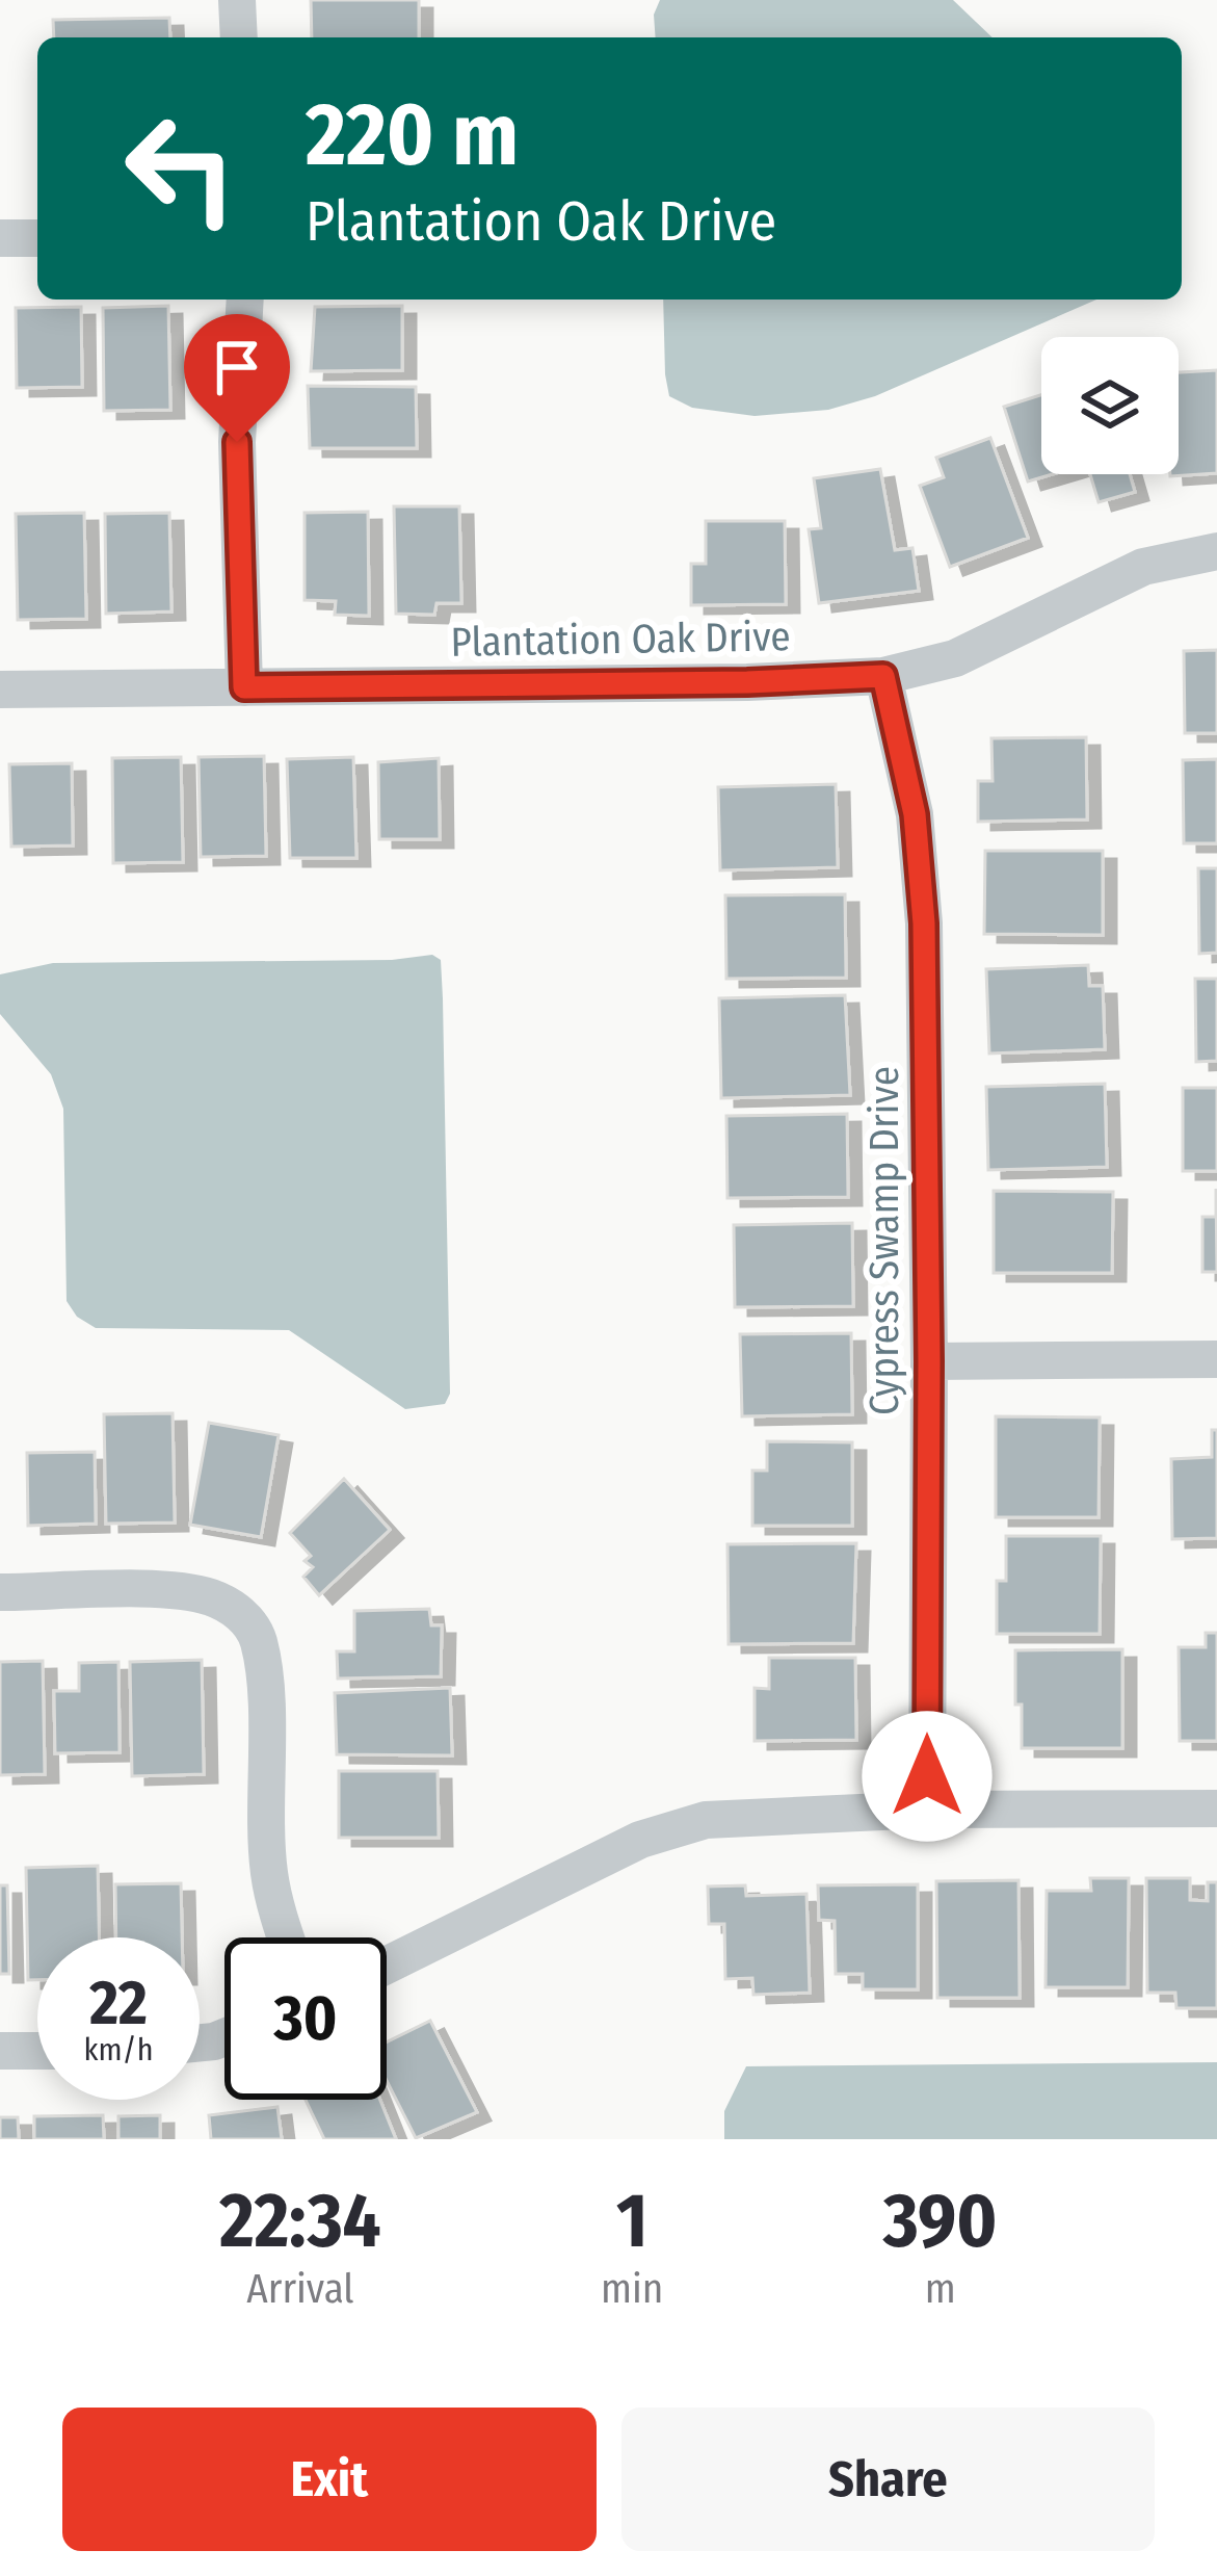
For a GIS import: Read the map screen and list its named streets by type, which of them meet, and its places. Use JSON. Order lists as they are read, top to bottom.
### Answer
{
  "streets": {
    "street": ["Plantation Oak Drive", "Cypress Swamp Drive"]
  },
  "crossings": [
    ["Plantation Oak Drive", "Cypress Swamp Drive"]
  ],
  "page": {
    "turn": ["220 m", "Plantation Oak Drive"],
    "speed": "22 km/h",
    "limit": "30",
    "eta": [
      "22:34",
      "Arrival",
      "1",
      "min",
      "390",
      "m"
    ],
    "buttons": ["Exit", "Share"]
  }
}
